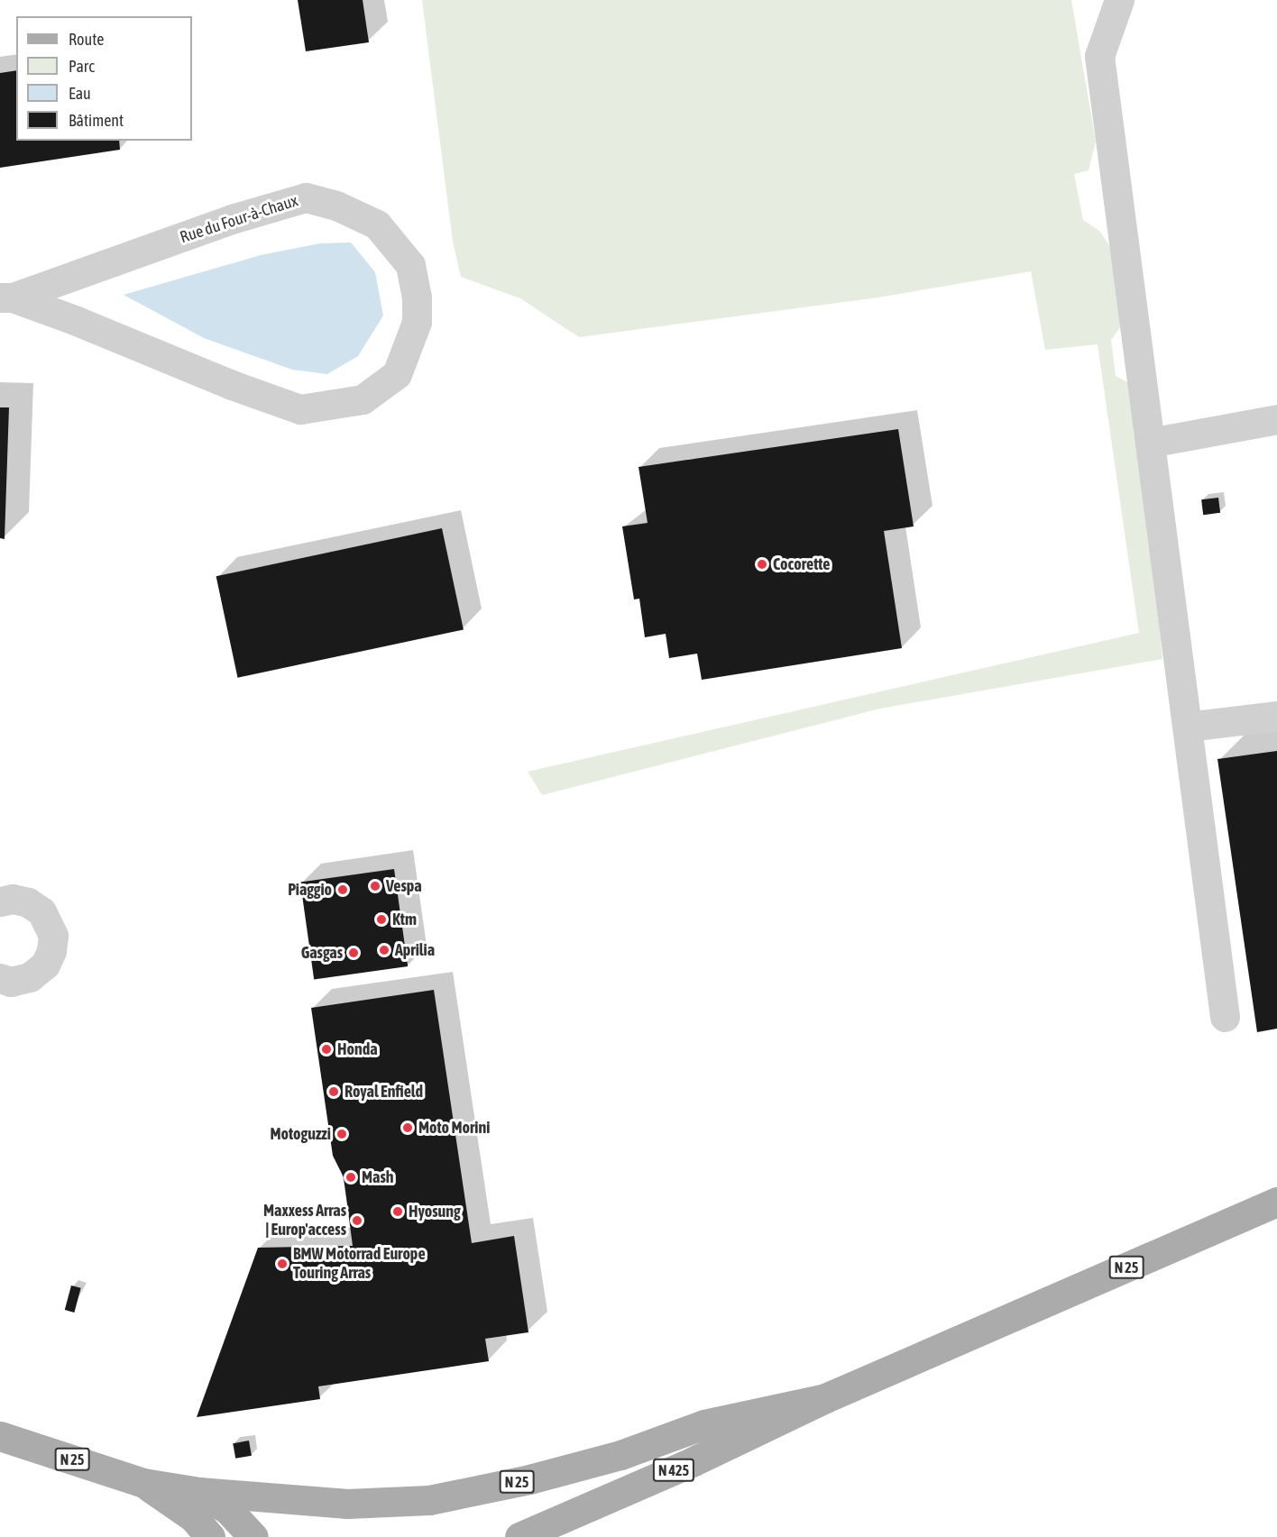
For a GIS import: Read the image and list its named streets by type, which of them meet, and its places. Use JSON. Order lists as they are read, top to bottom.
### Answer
{
  "streets": {
    "main road": ["N 25", "N 425"],
    "street": ["Rue du Four-à-Chaux"]
  },
  "crossings": [
    ["N 25", "N 425"]
  ],
  "places": [
    "Cocorette",
    "Vespa",
    "Piaggio",
    "Ktm",
    "Aprilia",
    "Gasgas",
    "Honda",
    "Royal Enfield",
    "Moto Morini",
    "Motoguzzi",
    "Mash",
    "Hyosung",
    "Maxxess Arras | Europ'access",
    "BMW Motorrad Europe Touring Arras"
  ],
  "legend": [
    "Route",
    "Parc",
    "Eau",
    "Bâtiment"
  ]
}
